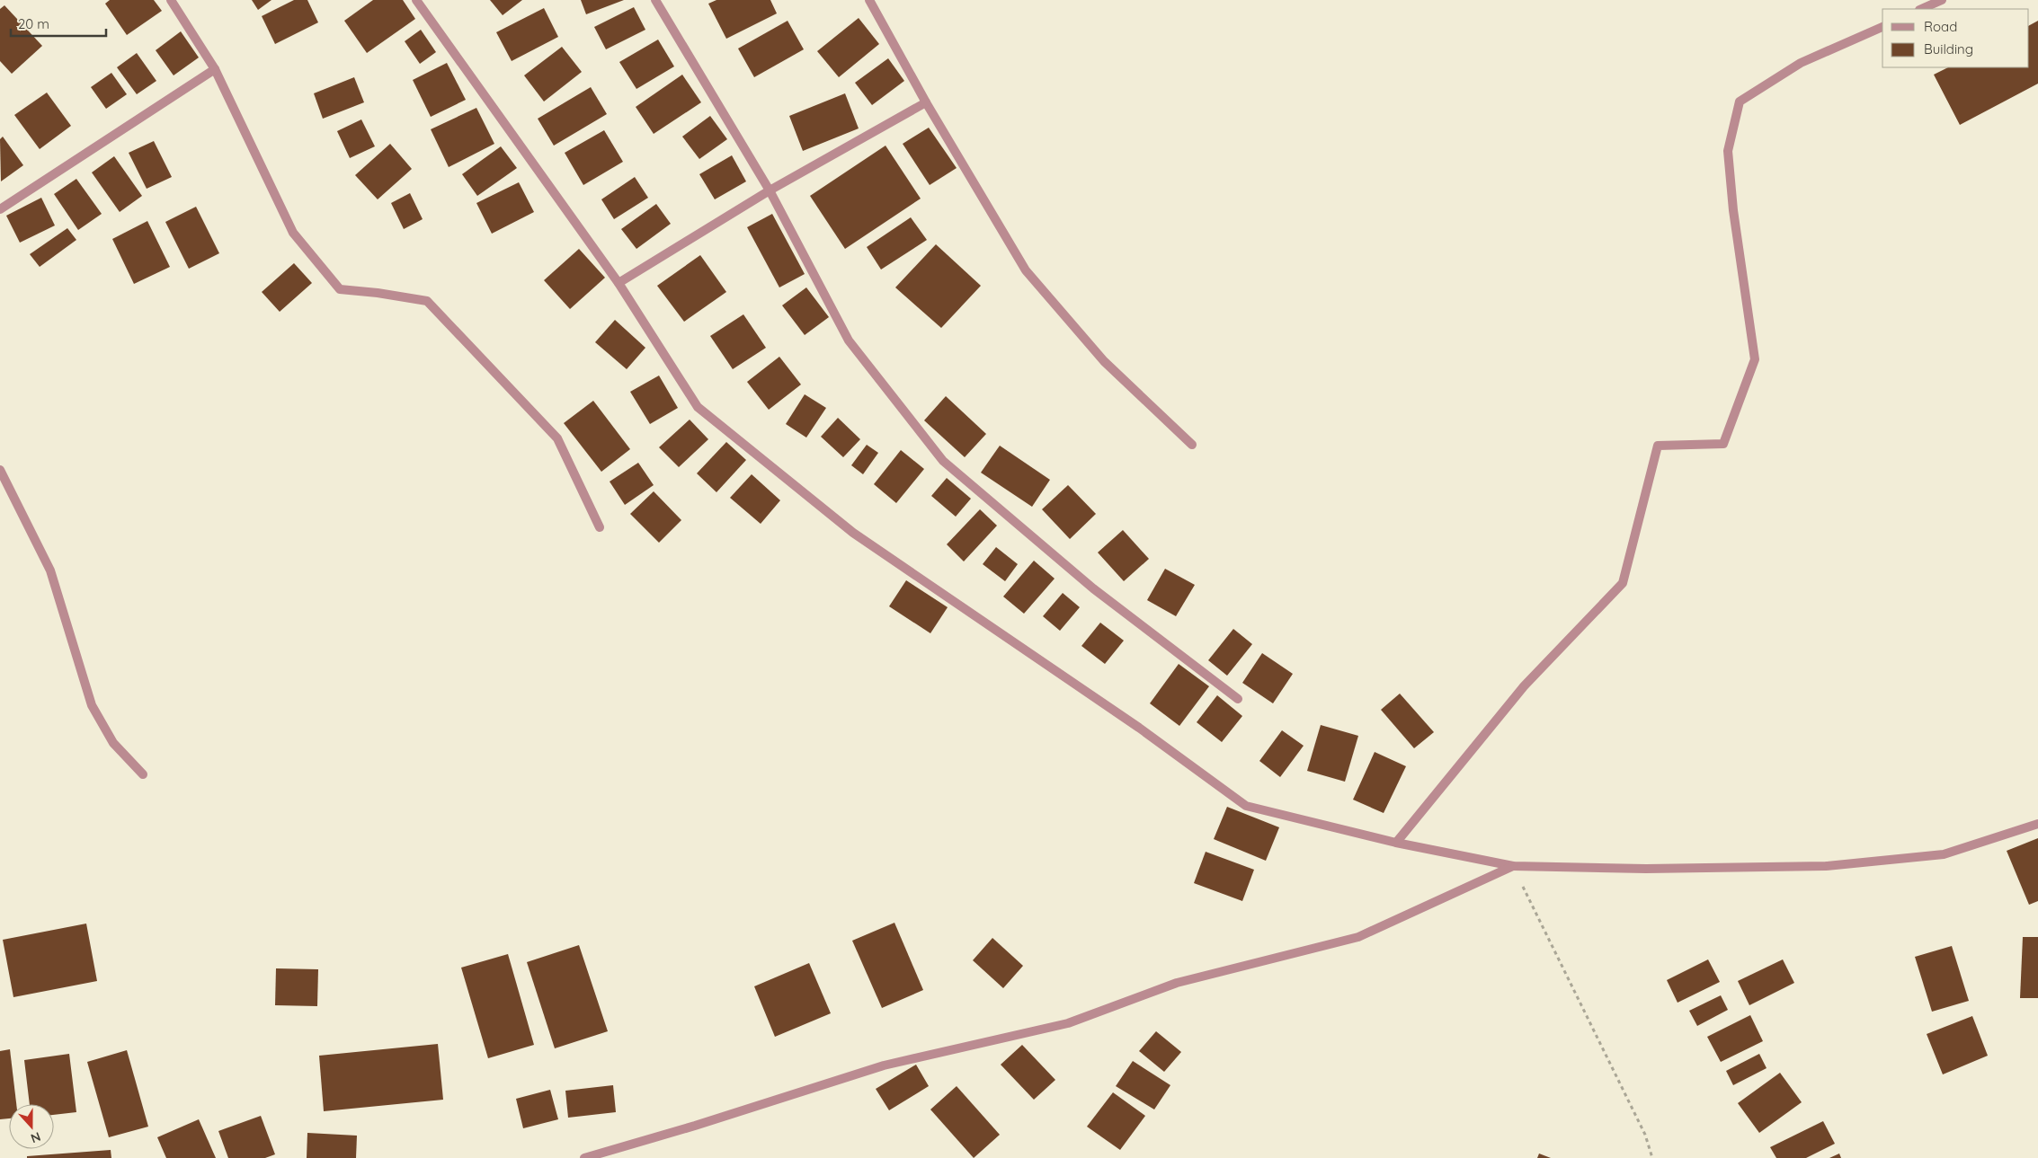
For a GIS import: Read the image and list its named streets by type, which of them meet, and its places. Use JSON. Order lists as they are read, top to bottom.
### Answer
{
  "legend": ["Road", "Building"],
  "scale_bar": "20 m",
  "north": "bottom"
}
